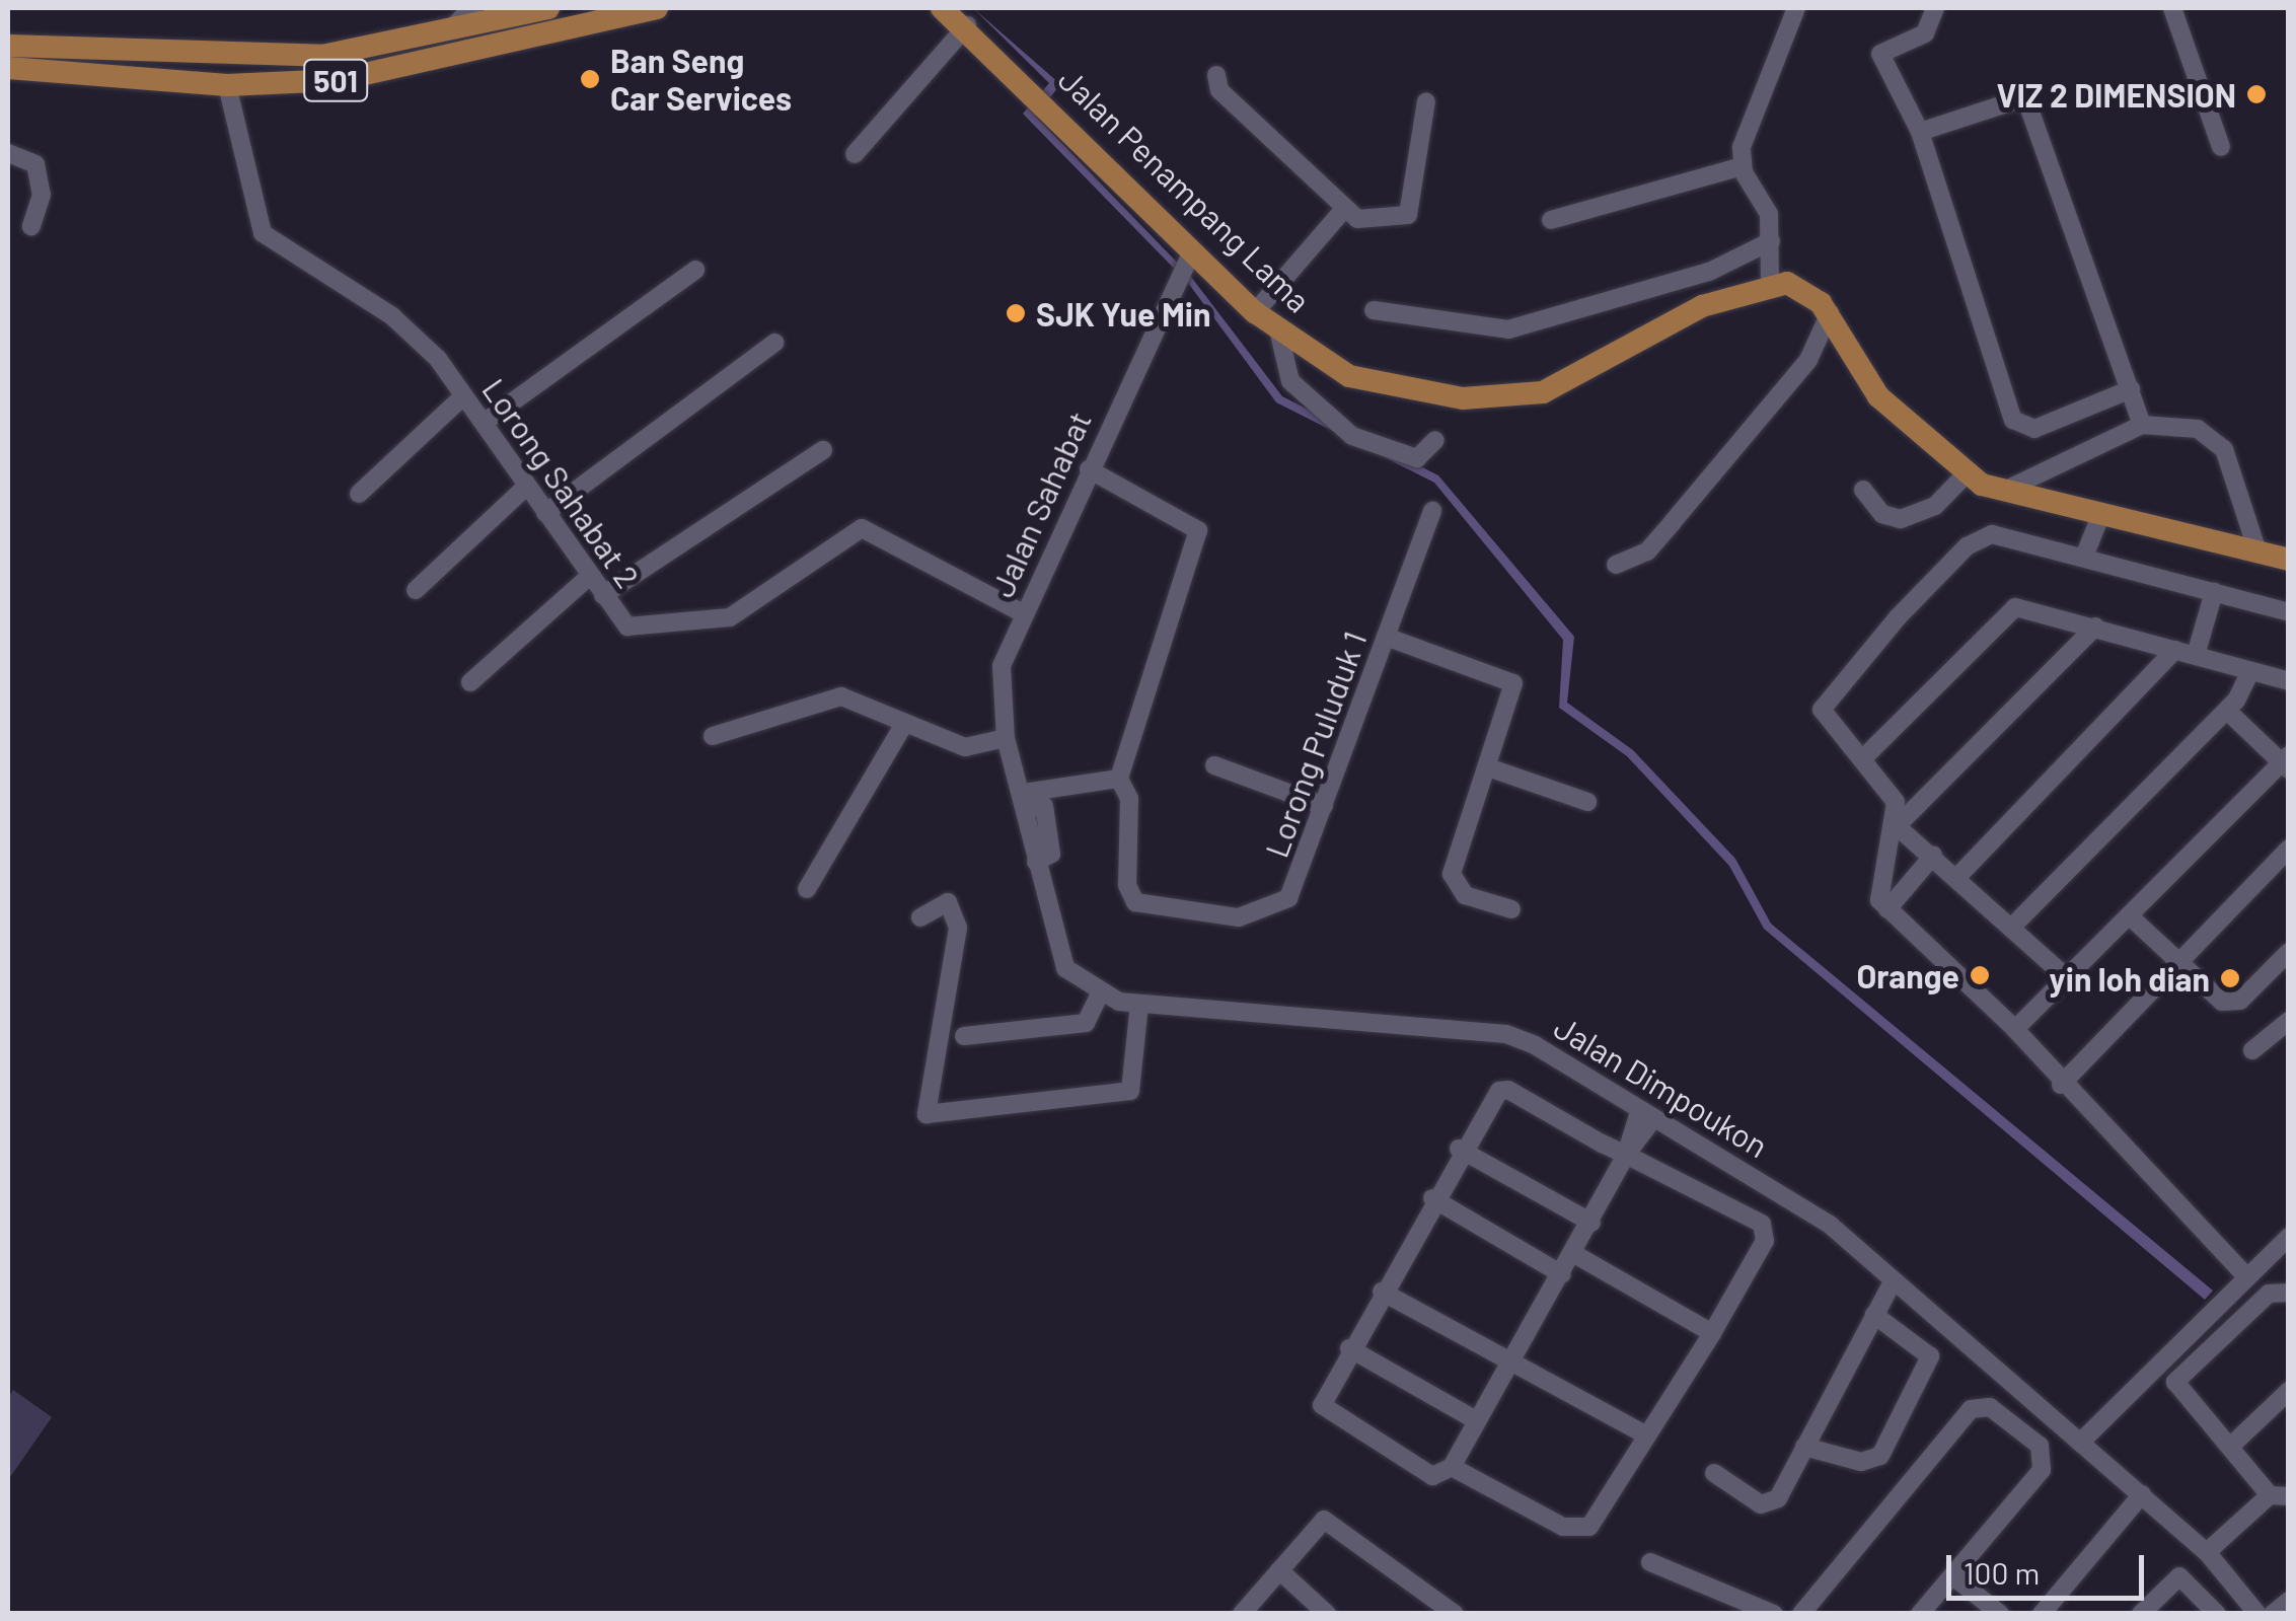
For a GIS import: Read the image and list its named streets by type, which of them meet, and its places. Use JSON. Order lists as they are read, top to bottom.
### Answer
{
  "streets": {
    "main road": ["501", "Jalan Penampang Lama"],
    "street": [
      "Lorong Sahabat 2",
      "Jalan Sahabat",
      "Lorong Puluduk 1",
      "Jalan Dimpoukon"
    ]
  },
  "crossings": [
    ["501", "Lorong Sahabat 2"],
    ["Jalan Penampang Lama", "Jalan Sahabat"],
    ["Lorong Sahabat 2", "Jalan Sahabat"]
  ],
  "places": [
    "Ban Seng Car Services",
    "VIZ 2 DIMENSION",
    "SJK Yue Min",
    "Orange",
    "yin loh dian"
  ],
  "scale_bar": "100 m"
}
